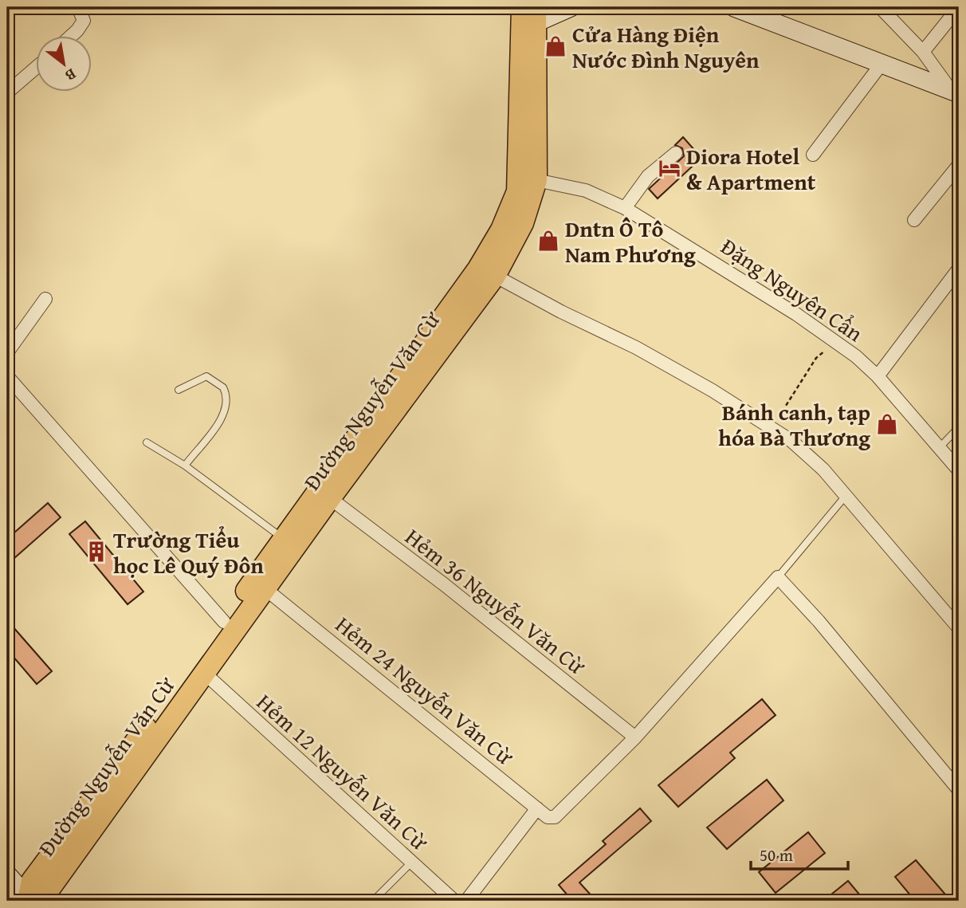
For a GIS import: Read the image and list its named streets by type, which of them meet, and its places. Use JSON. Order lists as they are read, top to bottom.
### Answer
{
  "streets": {
    "main road": ["Đường Nguyễn Văn Cừ"],
    "street": [
      "Đặng Nguyên Cẩn",
      "Hẻm 36 Nguyễn Văn Cừ",
      "Hẻm 24 Nguyễn Văn Cừ",
      "Hẻm 12 Nguyễn Văn Cừ"
    ]
  },
  "crossings": [
    ["Đặng Nguyên Cẩn", "Đường Nguyễn Văn Cừ"],
    ["Đường Nguyễn Văn Cừ", "Hẻm 36 Nguyễn Văn Cừ"],
    ["Đường Nguyễn Văn Cừ", "Hẻm 24 Nguyễn Văn Cừ"],
    ["Đường Nguyễn Văn Cừ", "Hẻm 12 Nguyễn Văn Cừ"],
    ["Hẻm 36 Nguyễn Văn Cừ", "Hẻm 24 Nguyễn Văn Cừ"]
  ],
  "places": {
    "shop": ["Cửa Hàng Điện Nước Đình Nguyên", "Dntn Ô Tô Nam Phương", "Bánh canh, tạp hóa Bà Thương"],
    "hotel": ["Diora Hotel & Apartment"],
    "building": ["Trường Tiểu học Lê Quý Đôn"]
  },
  "scale_bar": "50 m",
  "north": "bottom right"
}
